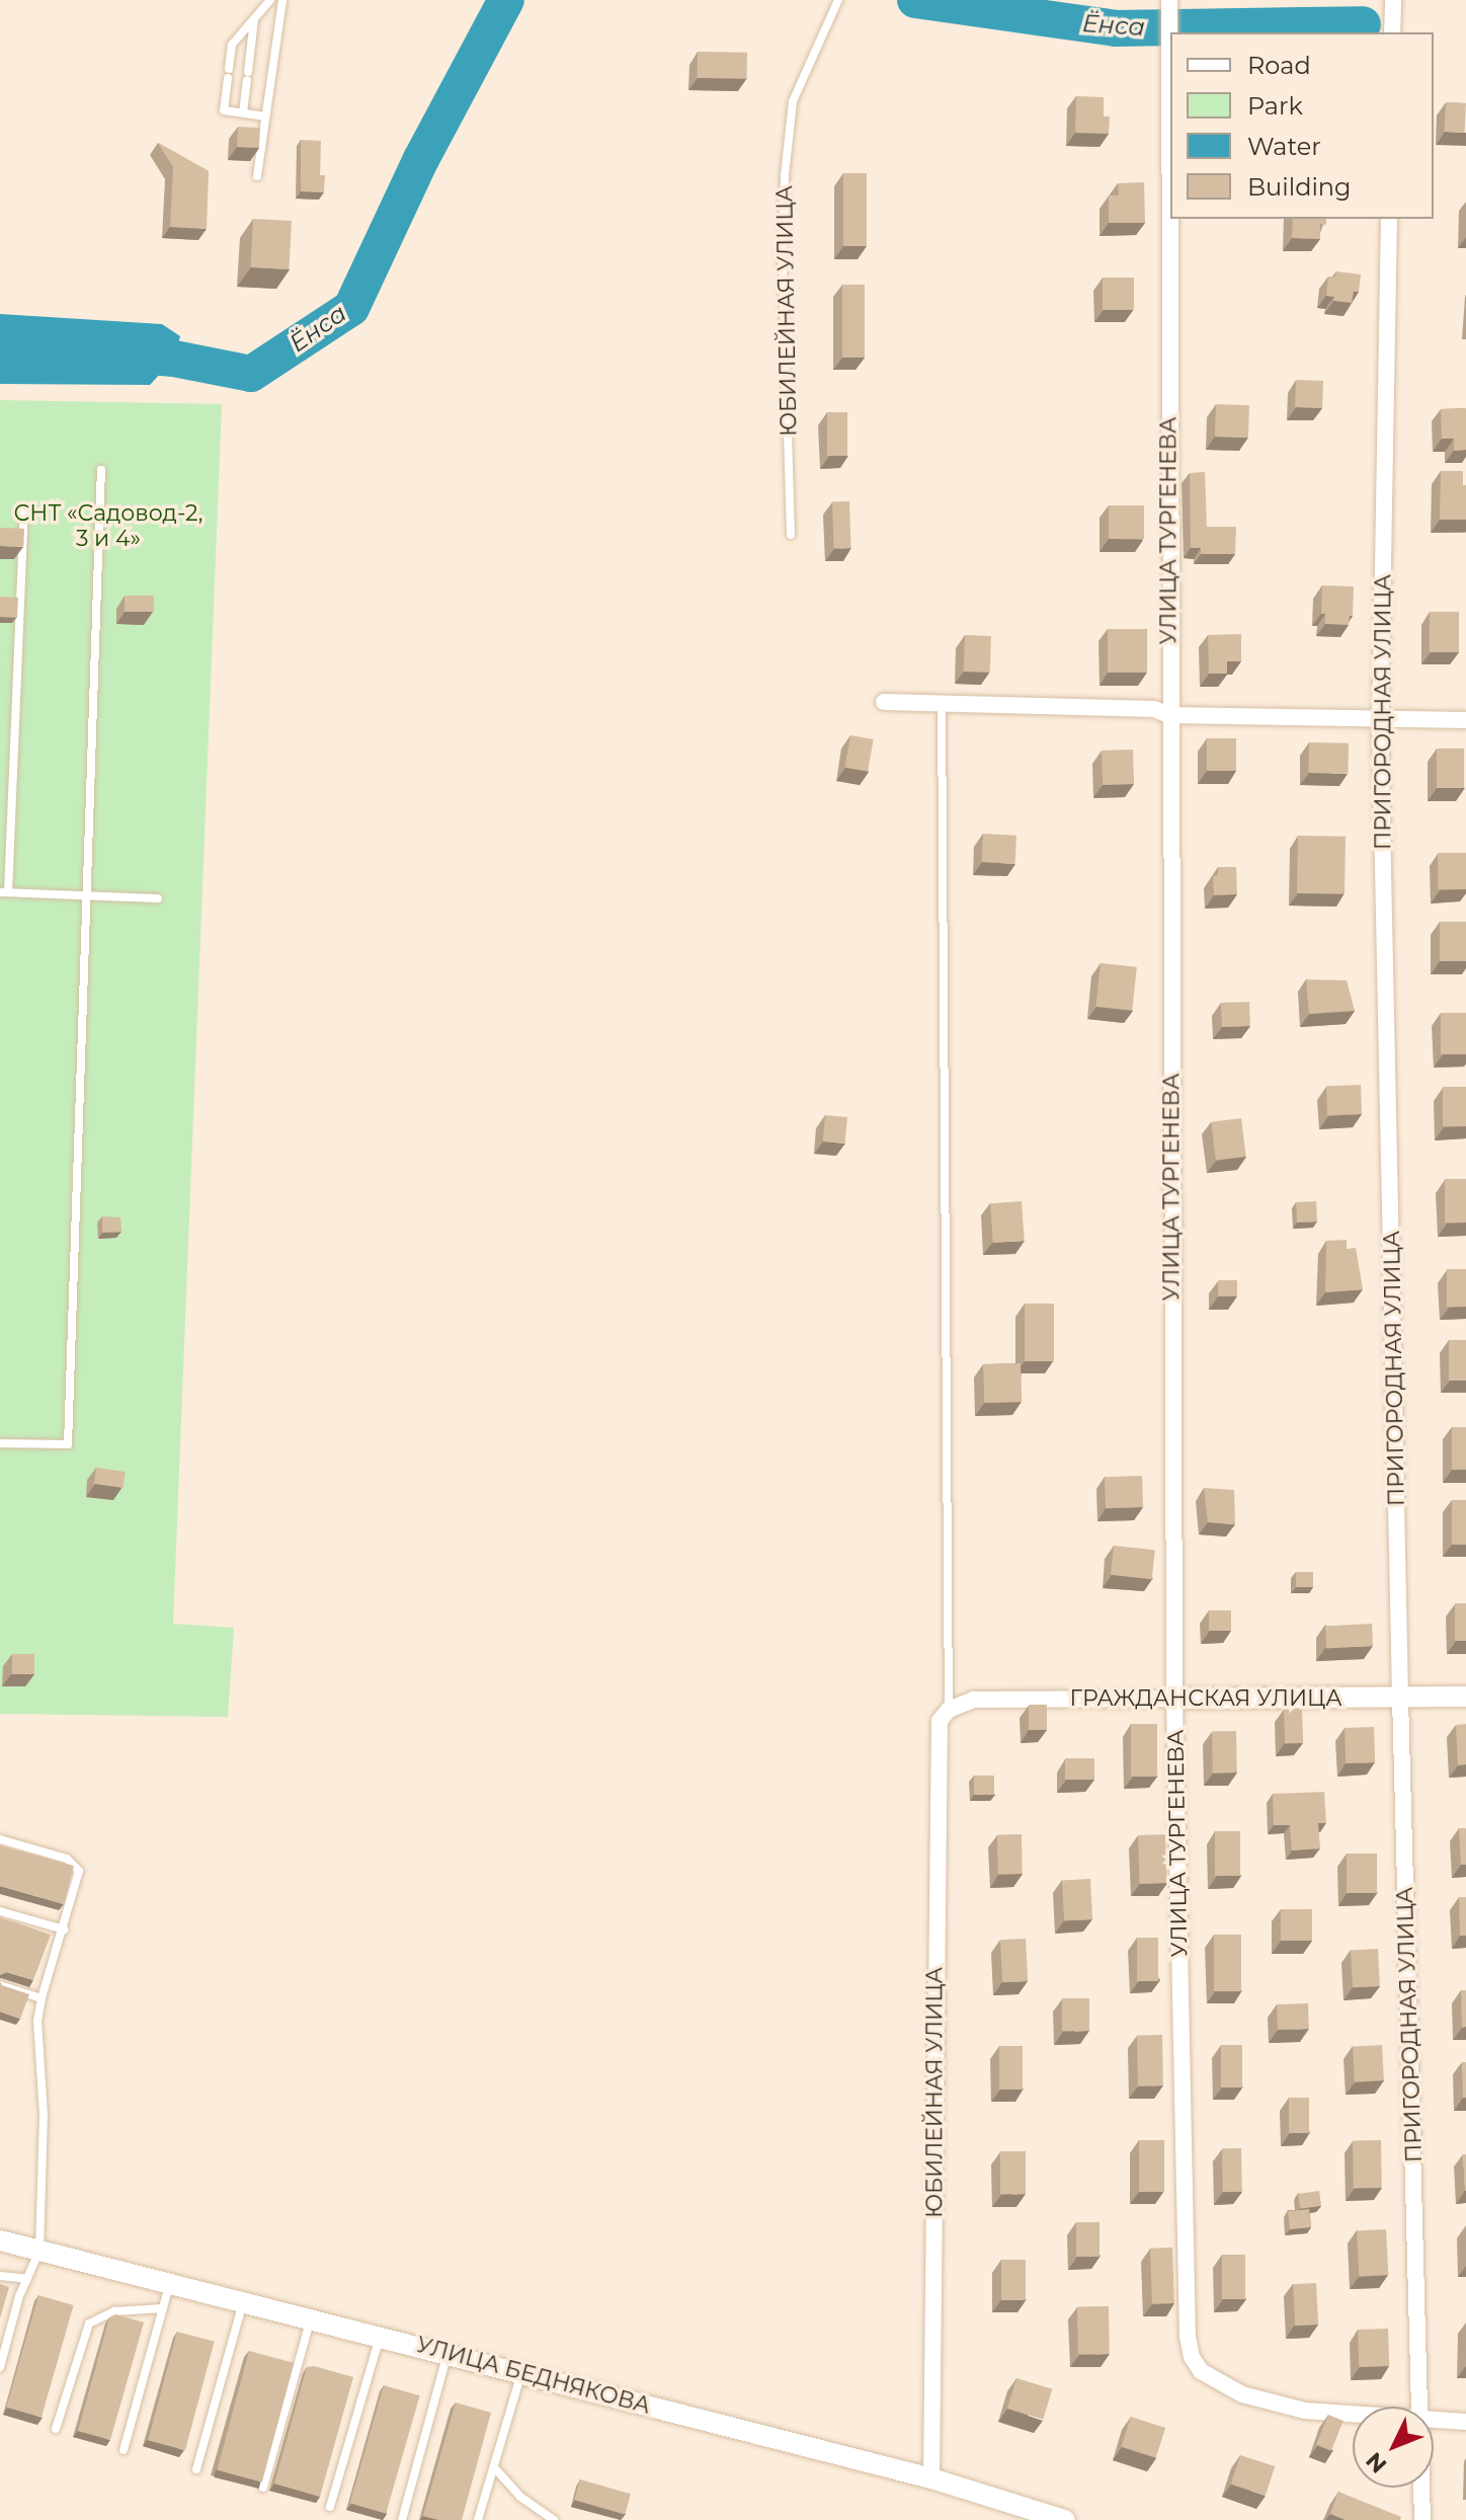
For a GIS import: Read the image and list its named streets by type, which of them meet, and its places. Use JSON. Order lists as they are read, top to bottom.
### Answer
{
  "streets": {
    "street": [
      "ЮБИЛЕЙНАЯ УЛИЦА",
      "УЛИЦА ТУРГЕНЕВА",
      "ПРИГОРОДНАЯ УЛИЦА",
      "ГРАЖДАНСКАЯ УЛИЦА",
      "УЛИЦА БЕДНЯКОВА"
    ]
  },
  "crossings": [
    ["ЮБИЛЕЙНАЯ УЛИЦА", "ГРАЖДАНСКАЯ УЛИЦА"],
    ["ЮБИЛЕЙНАЯ УЛИЦА", "УЛИЦА БЕДНЯКОВА"],
    ["УЛИЦА ТУРГЕНЕВА", "ГРАЖДАНСКАЯ УЛИЦА"],
    ["ПРИГОРОДНАЯ УЛИЦА", "ГРАЖДАНСКАЯ УЛИЦА"]
  ],
  "water": ["Ёнса"],
  "parks": ["СНТ «Садовод-2, 3 и 4»"],
  "legend": [
    "Road",
    "Park",
    "Water",
    "Building"
  ],
  "north": "bottom left"
}
